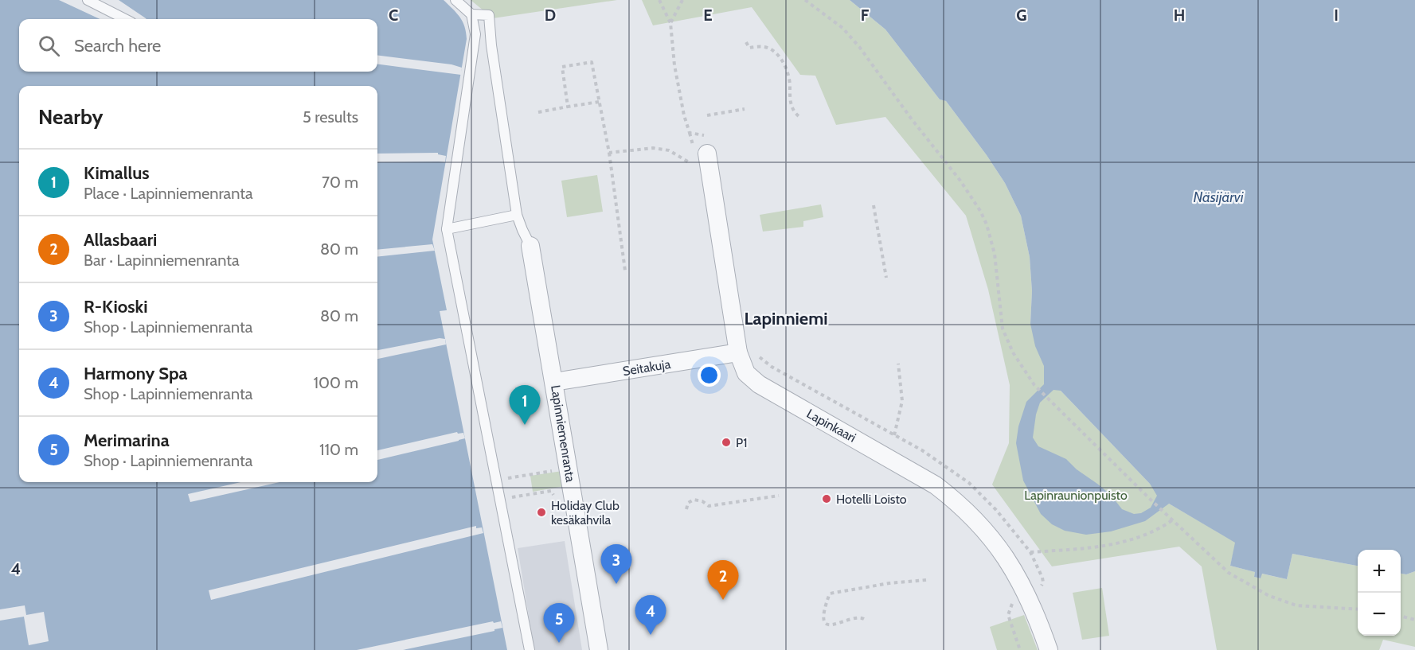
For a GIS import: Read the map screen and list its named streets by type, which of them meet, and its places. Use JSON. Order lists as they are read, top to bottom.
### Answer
{
  "streets": {
    "street": ["Seitakuja", "Lapinkaari", "Lapinniemenranta"]
  },
  "crossings": [
    ["Seitakuja", "Lapinkaari"],
    ["Seitakuja", "Lapinniemenranta"]
  ],
  "districts": ["Lapinniemi"],
  "water": ["Näsijärvi"],
  "parks": ["Lapinraunionpuisto"],
  "places": ["P1", "Hotelli Loisto", "Holiday Club kesäkahvila"],
  "page": {
    "search": "Search here",
    "heading": ["Nearby", "5 results"],
    "list": [
      {
        "mark": "1",
        "name": "Kimallus",
        "note": "Place · Lapinniemenranta",
        "value": "70 m"
      },
      {
        "mark": "2",
        "name": "Allasbaari",
        "note": "Bar · Lapinniemenranta",
        "value": "80 m"
      },
      {
        "mark": "3",
        "name": "R-Kioski",
        "note": "Shop · Lapinniemenranta",
        "value": "80 m"
      },
      {
        "mark": "4",
        "name": "Harmony Spa",
        "note": "Shop · Lapinniemenranta",
        "value": "100 m"
      },
      {
        "mark": "5",
        "name": "Merimarina",
        "note": "Shop · Lapinniemenranta",
        "value": "110 m"
      }
    ],
    "pins": [
      "1",
      "3",
      "2",
      "4",
      "5"
    ],
    "map_buttons": ["+", "−"]
  },
  "grid": {
    "columns": [
      "C",
      "D",
      "E",
      "F",
      "G",
      "H",
      "I"
    ],
    "rows": ["4"]
  }
}
